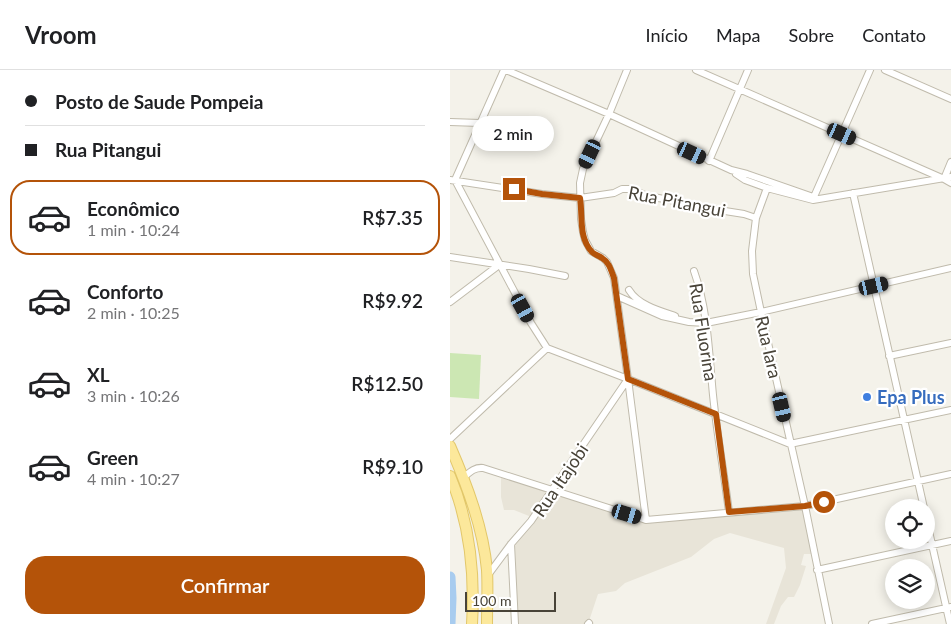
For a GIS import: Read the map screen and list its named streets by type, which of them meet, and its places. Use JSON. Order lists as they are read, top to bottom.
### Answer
{
  "streets": {
    "street": [
      "Rua Pitangui",
      "Rua Fluorina",
      "Rua Iara",
      "Rua Itajobi"
    ]
  },
  "crossings": [
    ["Rua Pitangui", "Rua Iara"]
  ],
  "places": ["Epa Plus"],
  "scale_bar": "100 m",
  "page": {
    "header": "Vroom",
    "nav": [
      "Início",
      "Mapa",
      "Sobre",
      "Contato"
    ],
    "banner": ["Posto de Saude Pompeia", "Rua Pitangui"],
    "bubble": "2 min",
    "list": [
      {
        "name": "Econômico",
        "note": "1 min · 10:24",
        "value": "R$7.35"
      },
      {
        "name": "Conforto",
        "note": "2 min · 10:25",
        "value": "R$9.92"
      },
      {
        "name": "XL",
        "note": "3 min · 10:26",
        "value": "R$12.50"
      },
      {
        "name": "Green",
        "note": "4 min · 10:27",
        "value": "R$9.10"
      }
    ],
    "buttons": "Confirmar",
    "scale": "100 m"
  }
}
